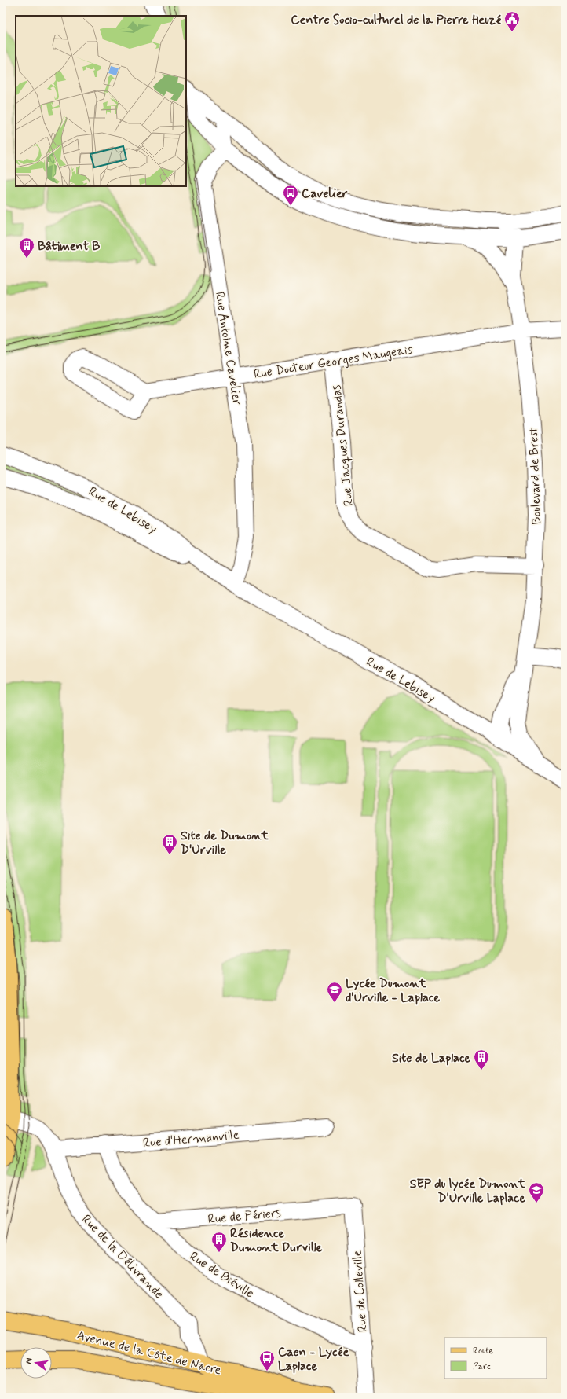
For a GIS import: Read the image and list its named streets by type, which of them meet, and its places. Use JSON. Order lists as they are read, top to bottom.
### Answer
{
  "streets": {
    "main road": ["Avenue de la Côte de Nacre"],
    "street": [
      "Rue Antoine Cavelier",
      "Rue Docteur Georges Maugeais",
      "Rue Jacques Durandas",
      "Boulevard de Brest",
      "Rue de Lebisey",
      "Rue d'Hermanville",
      "Rue de Périers",
      "Rue de la Délivrande",
      "Rue de Biéville",
      "Rue de Colleville"
    ]
  },
  "crossings": [
    ["Rue Antoine Cavelier", "Rue Docteur Georges Maugeais"],
    ["Rue Antoine Cavelier", "Rue de Lebisey"],
    ["Rue Docteur Georges Maugeais", "Rue Jacques Durandas"],
    ["Rue Docteur Georges Maugeais", "Boulevard de Brest"],
    ["Rue Jacques Durandas", "Boulevard de Brest"],
    ["Boulevard de Brest", "Rue de Lebisey"],
    ["Rue d'Hermanville", "Rue de la Délivrande"],
    ["Rue d'Hermanville", "Rue de Biéville"],
    ["Rue de Périers", "Rue de Biéville"],
    ["Rue de Périers", "Rue de Colleville"],
    ["Rue de la Délivrande", "Avenue de la Côte de Nacre"],
    ["Rue de Biéville", "Rue de Colleville"]
  ],
  "places": {
    "public building": ["Centre Socio-culturel de la Pierre Heuzé"],
    "bus stop": ["Cavelier", "Caen - Lycée Laplace"],
    "building": [
      "Bâtiment B",
      "Site de Dumont D'Urville",
      "Site de Laplace",
      "Résidence Dumont Durville"
    ],
    "school or university": ["Lycée Dumont d'Urville - Laplace", "SEP du lycée Dumont D'Urville Laplace"]
  },
  "legend": ["Route", "Parc"],
  "north": "left"
}
